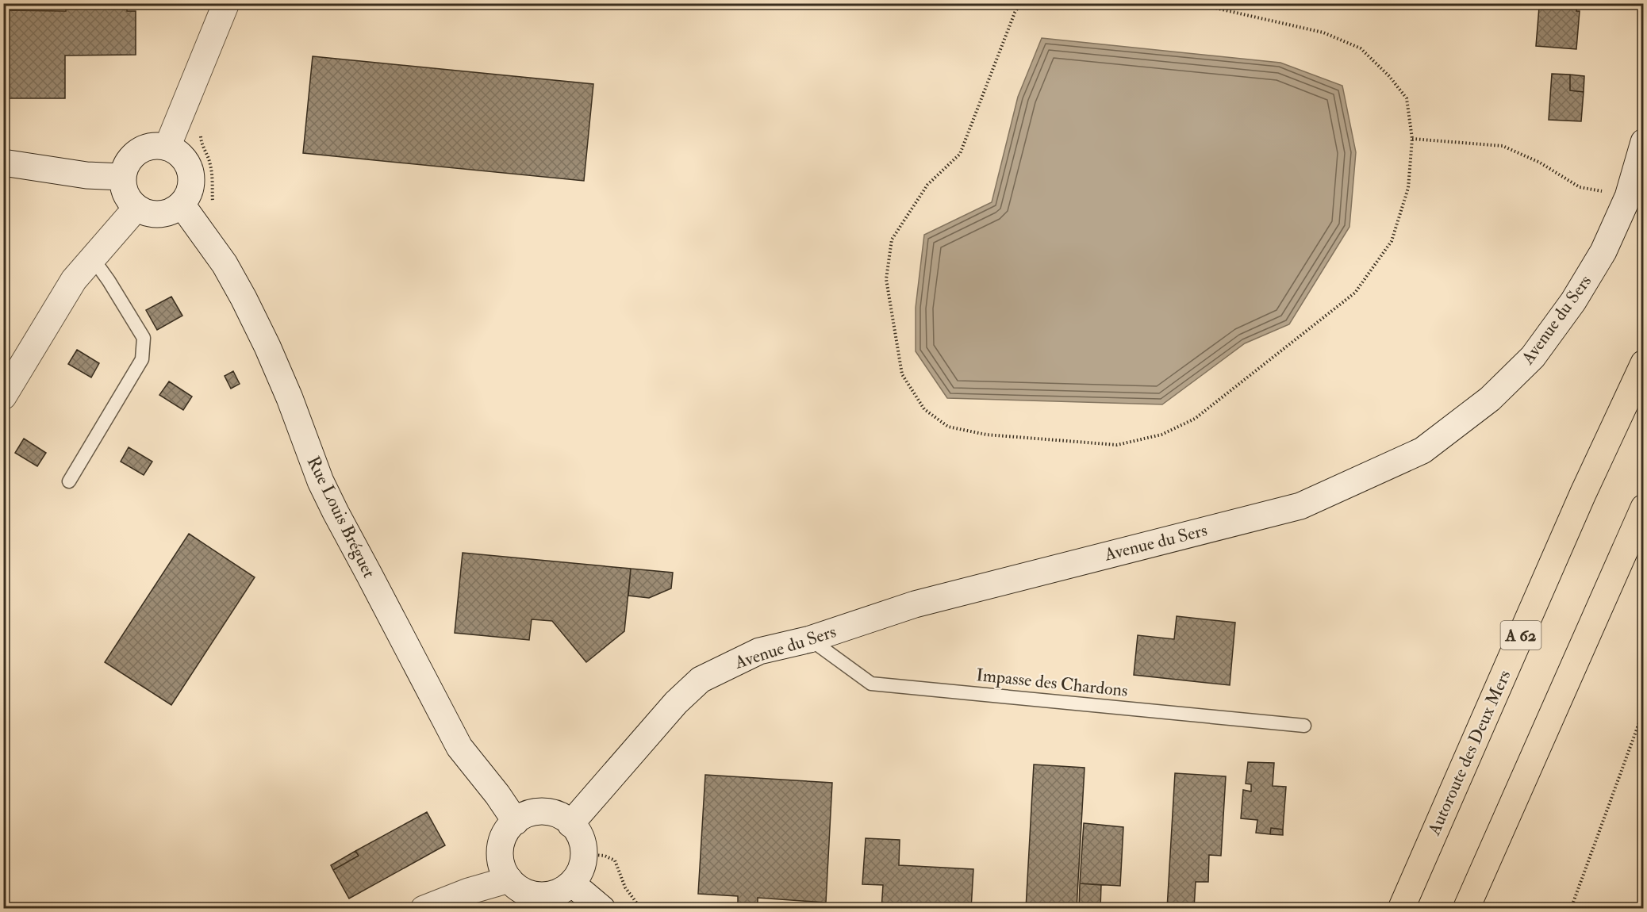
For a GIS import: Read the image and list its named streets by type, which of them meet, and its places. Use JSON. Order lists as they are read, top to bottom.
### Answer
{
  "streets": {
    "highway": ["A 62", "Autoroute des Deux Mers"],
    "street": ["Avenue du Sers", "Rue Louis Bréguet"],
    "lane": ["Impasse des Chardons"]
  },
  "crossings": [
    ["Avenue du Sers", "Rue Louis Bréguet"],
    ["Avenue du Sers", "Impasse des Chardons"]
  ]
}
